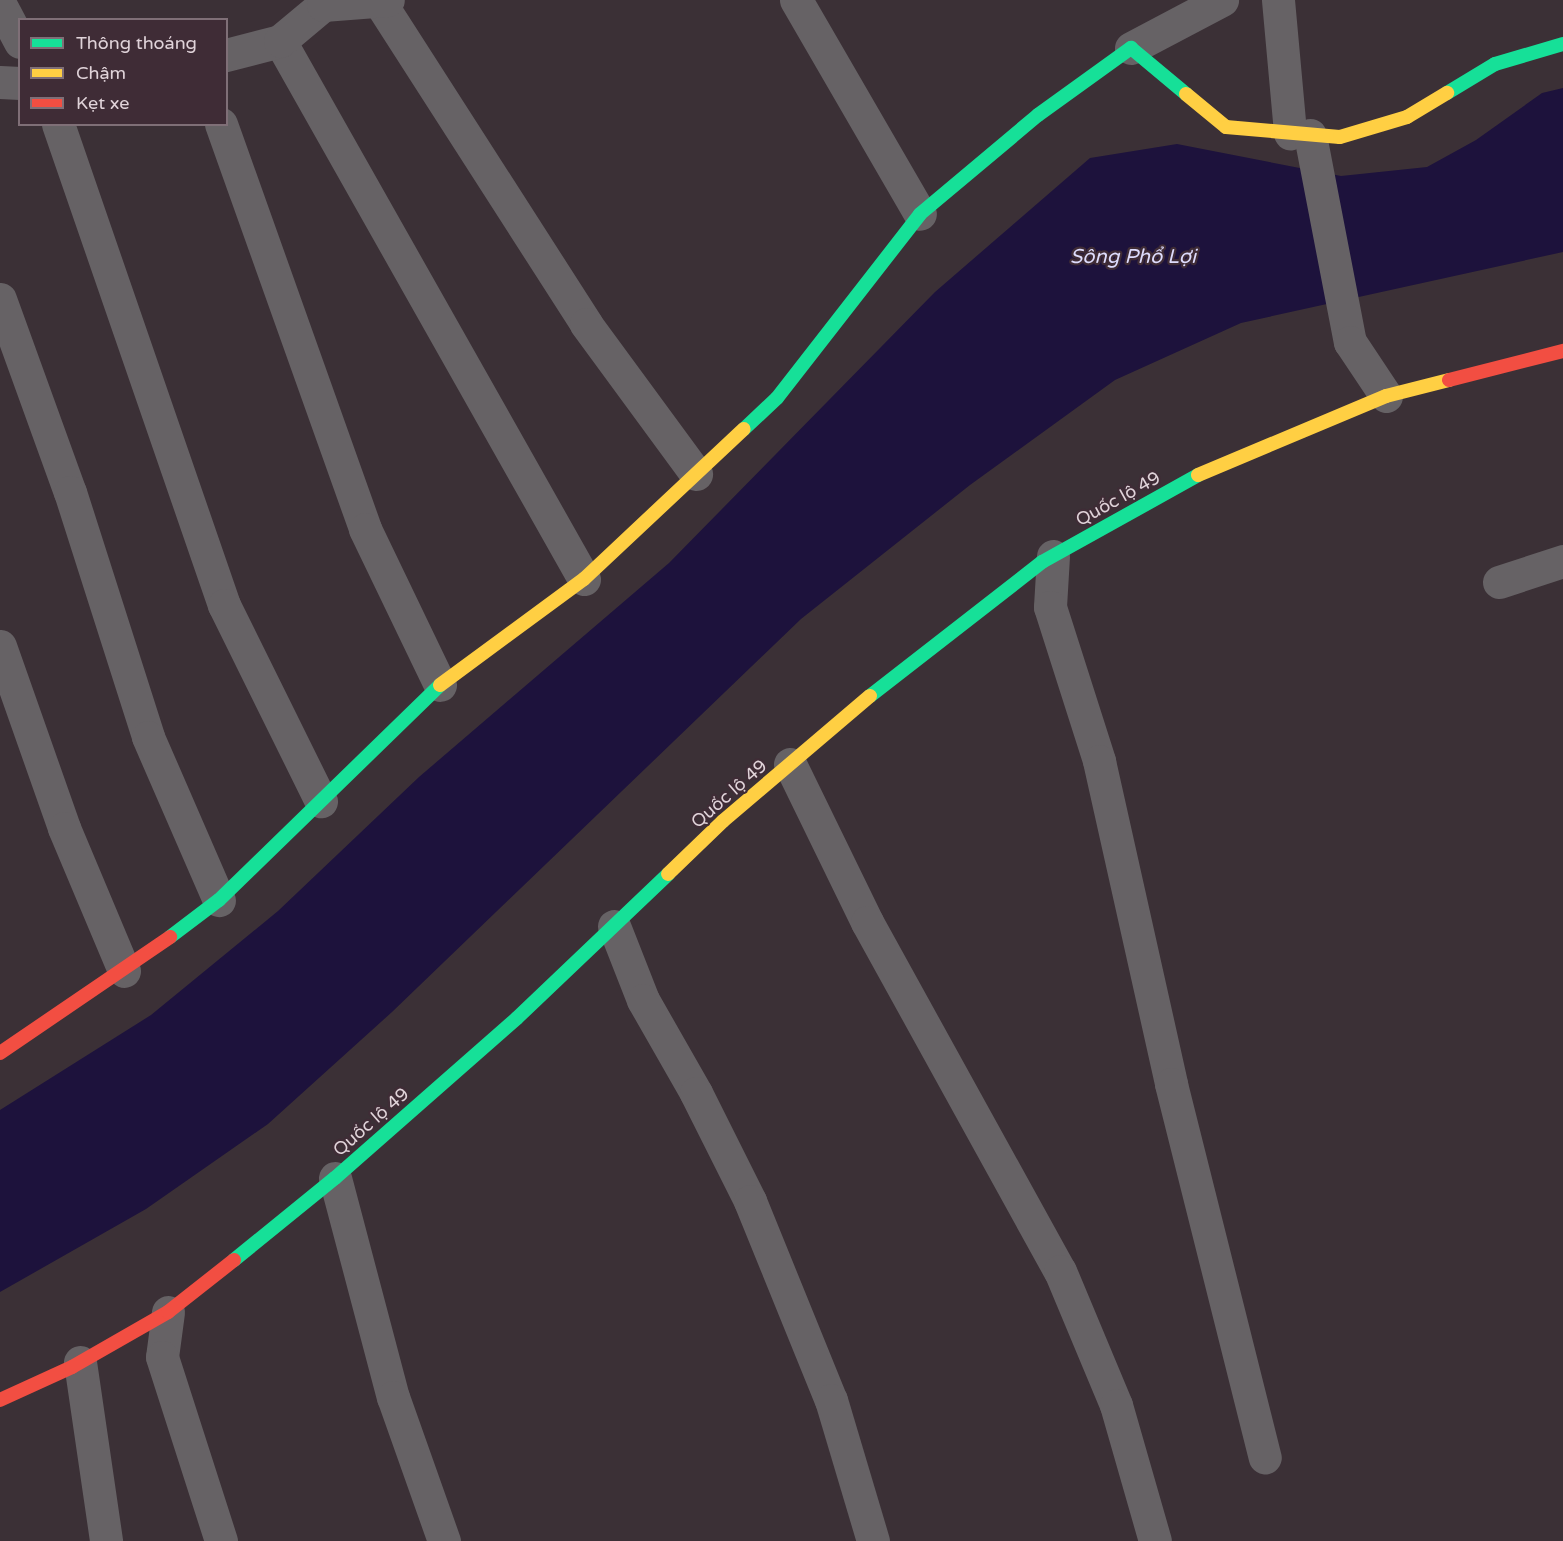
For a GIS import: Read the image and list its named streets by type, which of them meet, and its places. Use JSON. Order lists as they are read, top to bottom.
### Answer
{
  "streets": {
    "main road": ["Quốc lộ 49"]
  },
  "water": ["Sông Phổ Lợi"],
  "legend": ["Thông thoáng", "Chậm", "Kẹt xe"]
}
